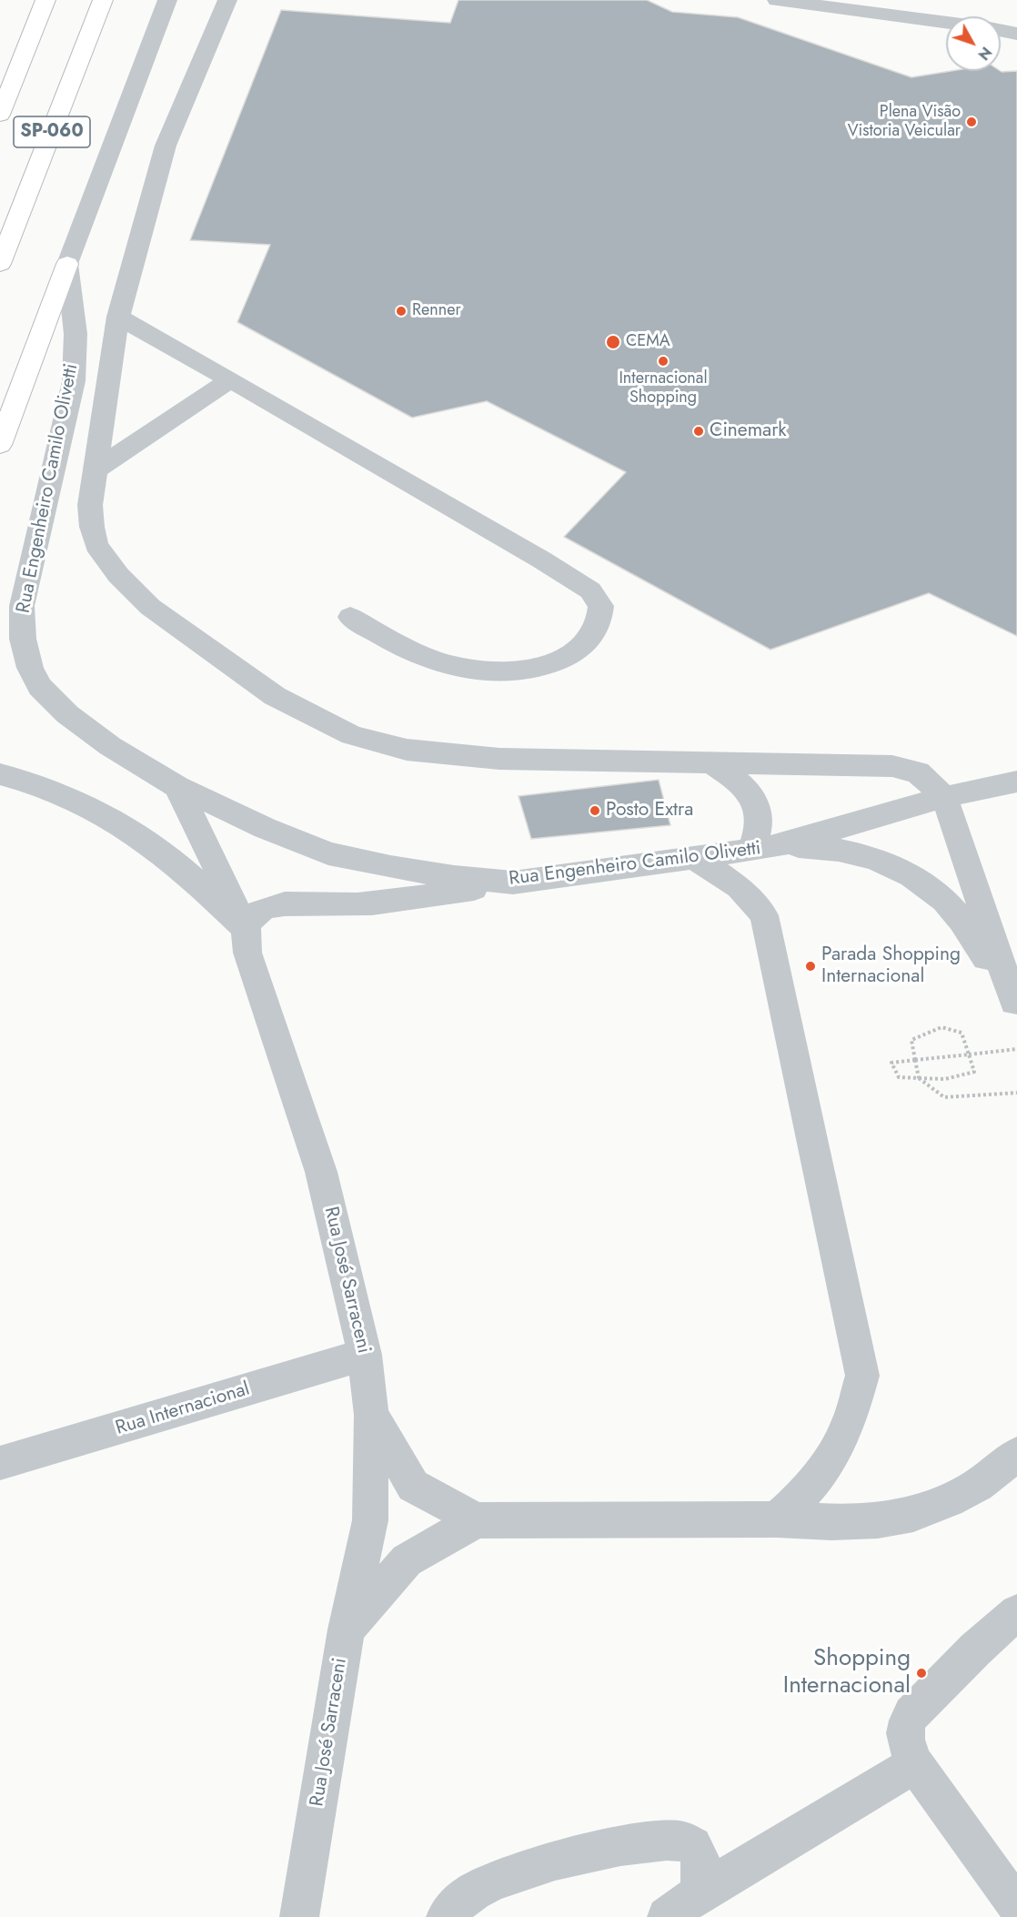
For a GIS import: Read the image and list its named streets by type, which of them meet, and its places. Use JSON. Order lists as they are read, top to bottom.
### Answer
{
  "streets": {
    "highway": ["SP-060"],
    "street": ["Rua Engenheiro Camilo Olivetti", "Rua José Sarraceni", "Rua Internacional"]
  },
  "crossings": [
    ["Rua Engenheiro Camilo Olivetti", "Rua José Sarraceni"],
    ["Rua José Sarraceni", "Rua Internacional"]
  ],
  "places": [
    "Plena Visão Vistoria Veicular",
    "Renner",
    "CEMA",
    "Internacional Shopping",
    "Cinemark",
    "Posto Extra",
    "Parada Shopping Internacional",
    "Shopping Internacional"
  ],
  "north": "bottom right"
}
